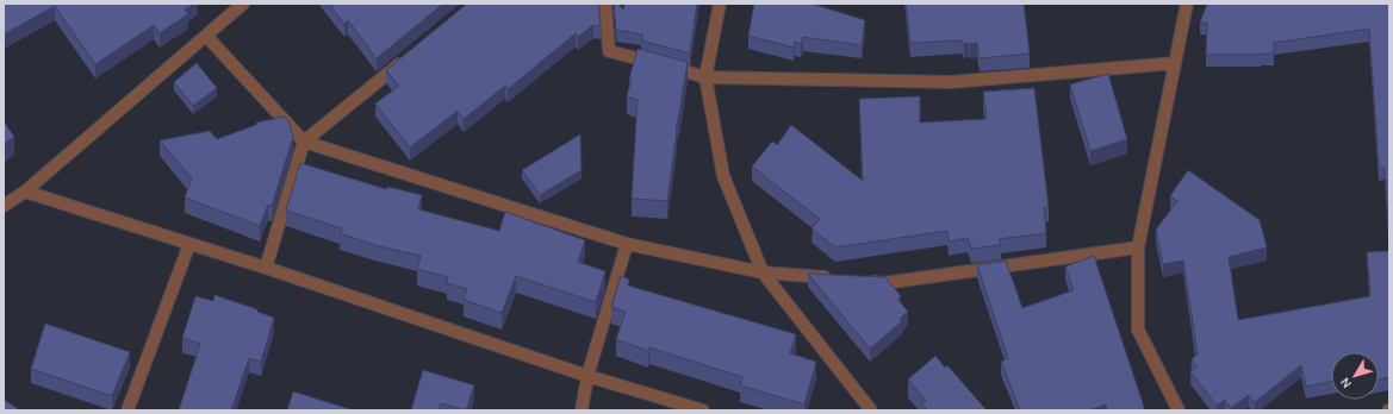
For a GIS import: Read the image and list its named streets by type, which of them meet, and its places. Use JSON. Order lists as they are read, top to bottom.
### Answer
{
  "north": "bottom left"
}
